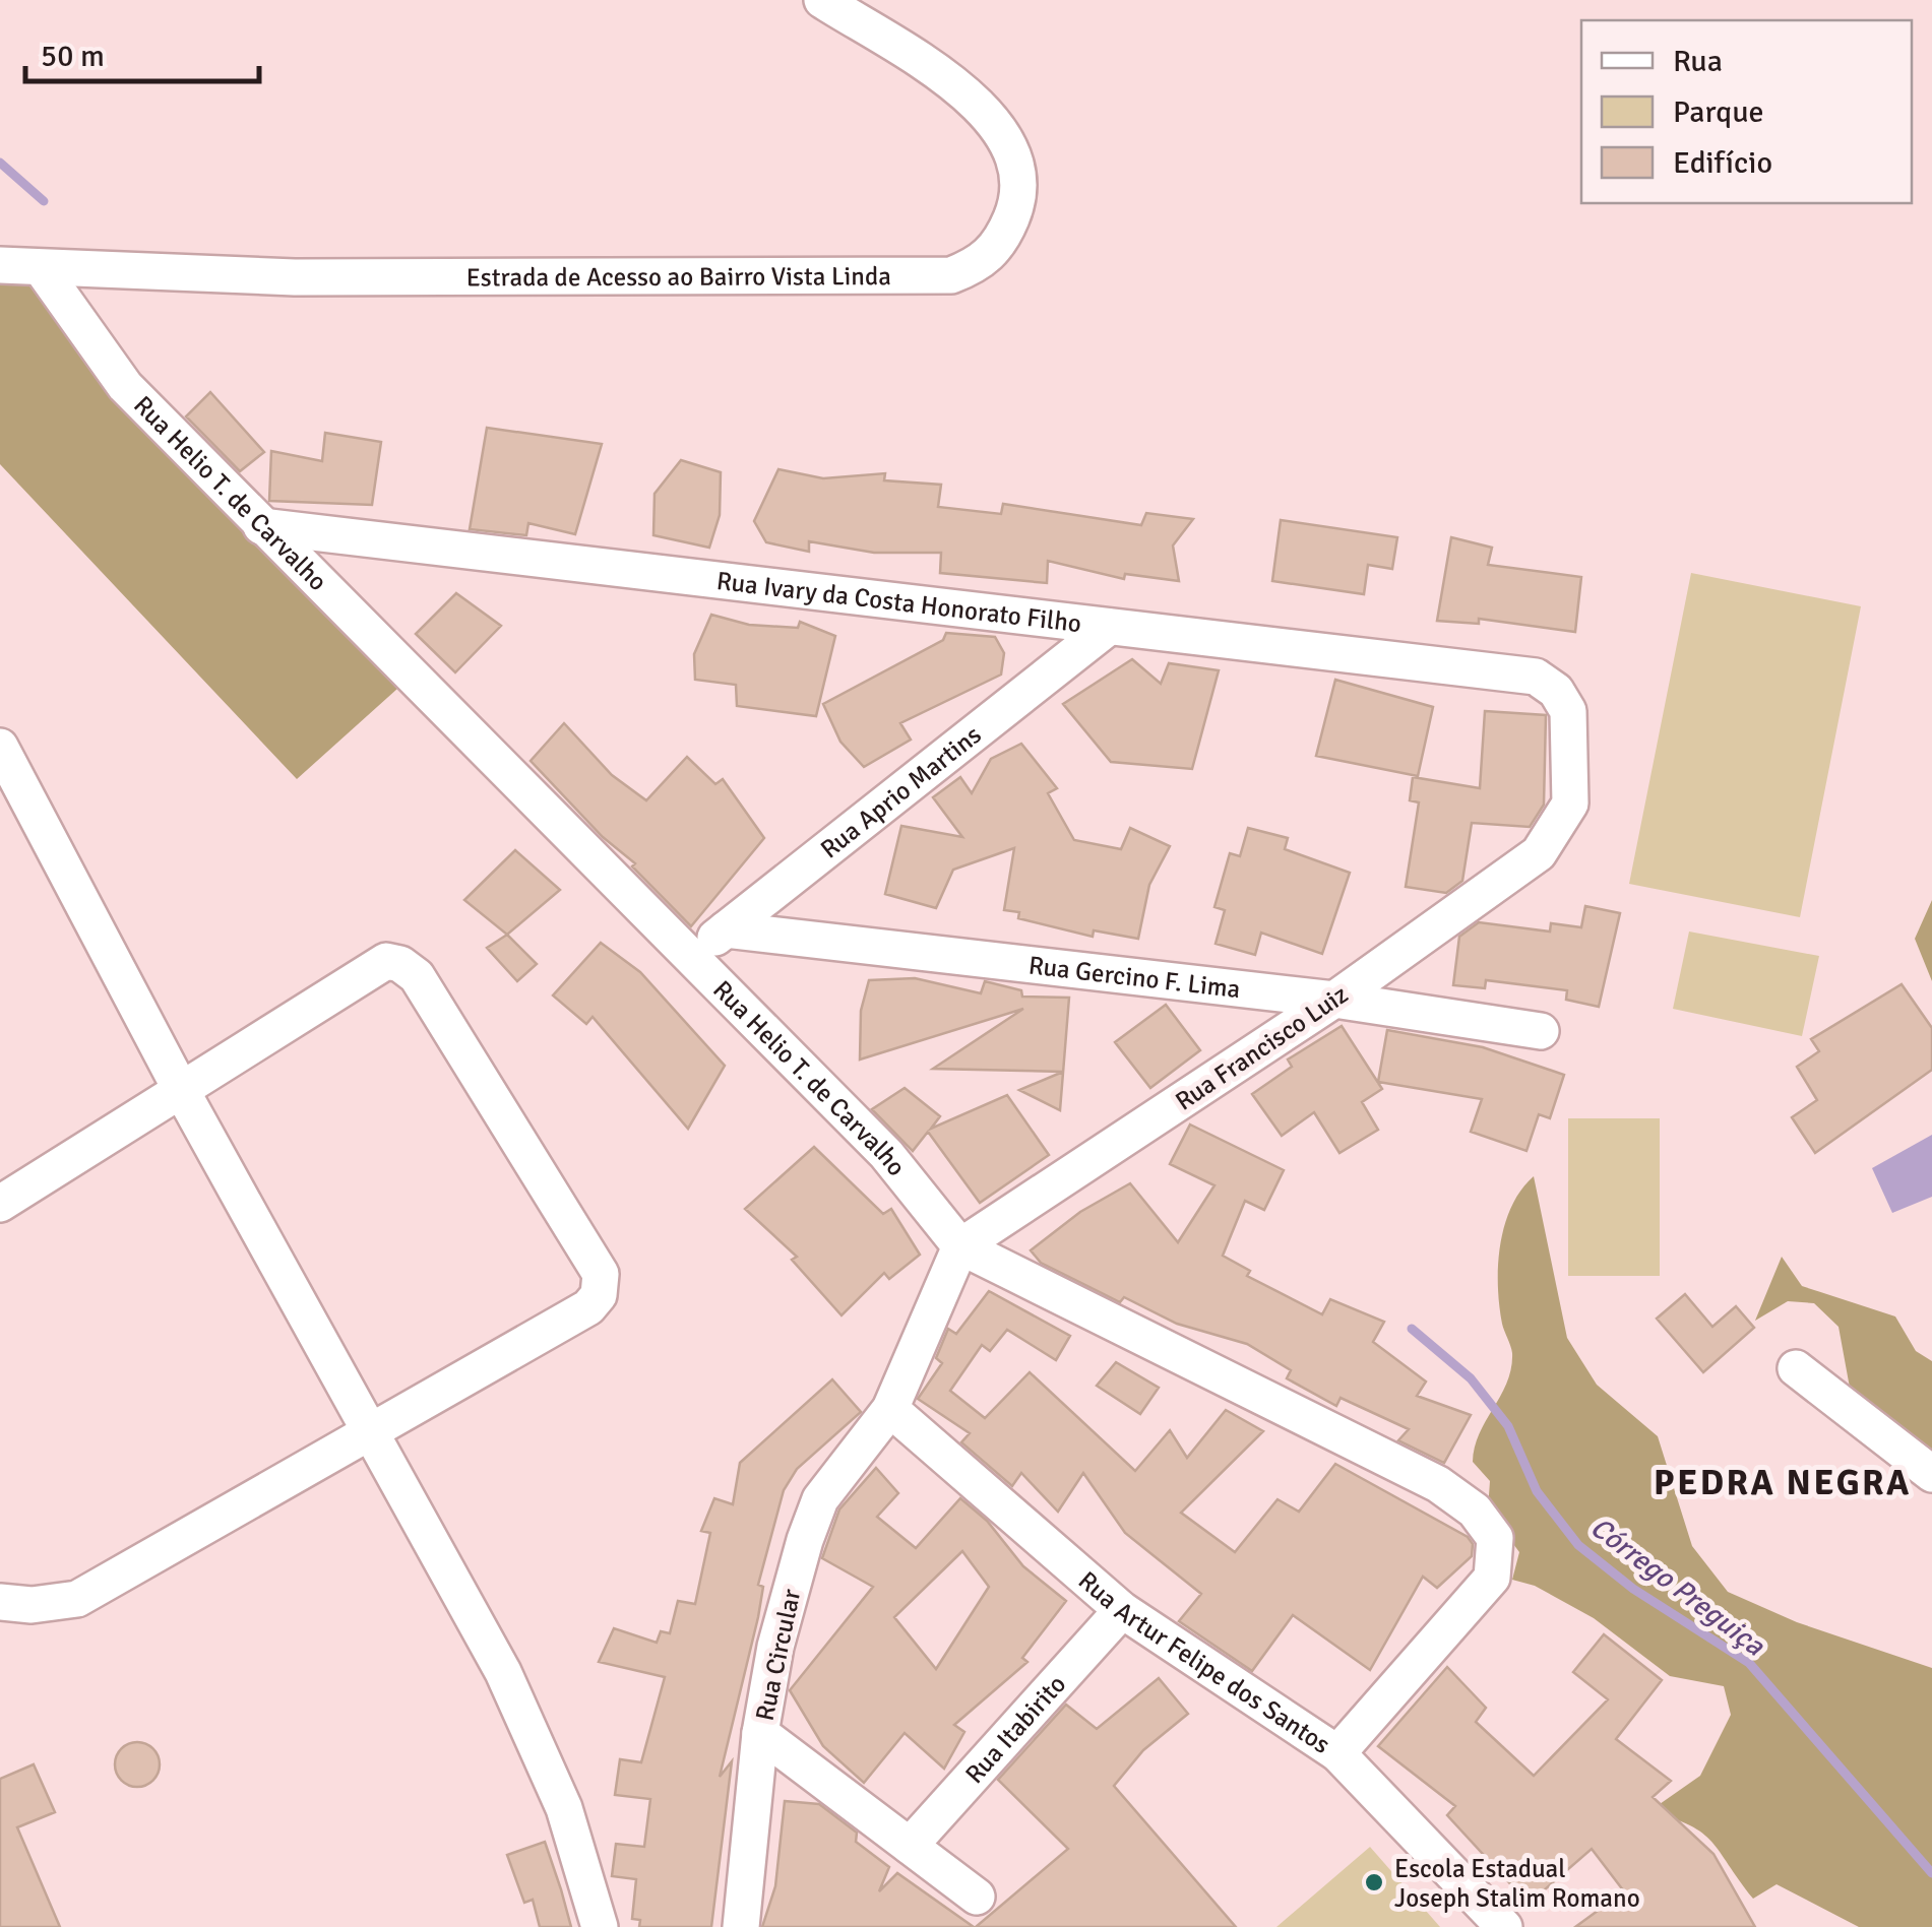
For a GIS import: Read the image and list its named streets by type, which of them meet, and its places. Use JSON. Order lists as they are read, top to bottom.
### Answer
{
  "streets": {
    "street": [
      "Estrada de Acesso ao Bairro Vista Linda",
      "Rua Helio T. de Carvalho",
      "Rua Ivary da Costa Honorato Filho",
      "Rua Aprio Martins",
      "Rua Gercino F. Lima",
      "Rua Francisco Luiz",
      "Rua Circular",
      "Rua Artur Felipe dos Santos",
      "Rua Itabirito"
    ]
  },
  "crossings": [
    ["Estrada de Acesso ao Bairro Vista Linda", "Rua Helio T. de Carvalho"],
    ["Rua Helio T. de Carvalho", "Rua Ivary da Costa Honorato Filho"],
    ["Rua Helio T. de Carvalho", "Rua Aprio Martins"],
    ["Rua Helio T. de Carvalho", "Rua Francisco Luiz"],
    ["Rua Helio T. de Carvalho", "Rua Artur Felipe dos Santos"],
    ["Rua Ivary da Costa Honorato Filho", "Rua Aprio Martins"],
    ["Rua Ivary da Costa Honorato Filho", "Rua Francisco Luiz"],
    ["Rua Aprio Martins", "Rua Gercino F. Lima"],
    ["Rua Gercino F. Lima", "Rua Francisco Luiz"],
    ["Rua Circular", "Rua Artur Felipe dos Santos"],
    ["Rua Artur Felipe dos Santos", "Rua Itabirito"]
  ],
  "districts": ["PEDRA NEGRA"],
  "water": ["Córrego Preguiça"],
  "places": ["Escola Estadual Joseph Stalim Romano"],
  "legend": ["Rua", "Parque", "Edifício"],
  "scale_bar": "50 m"
}
